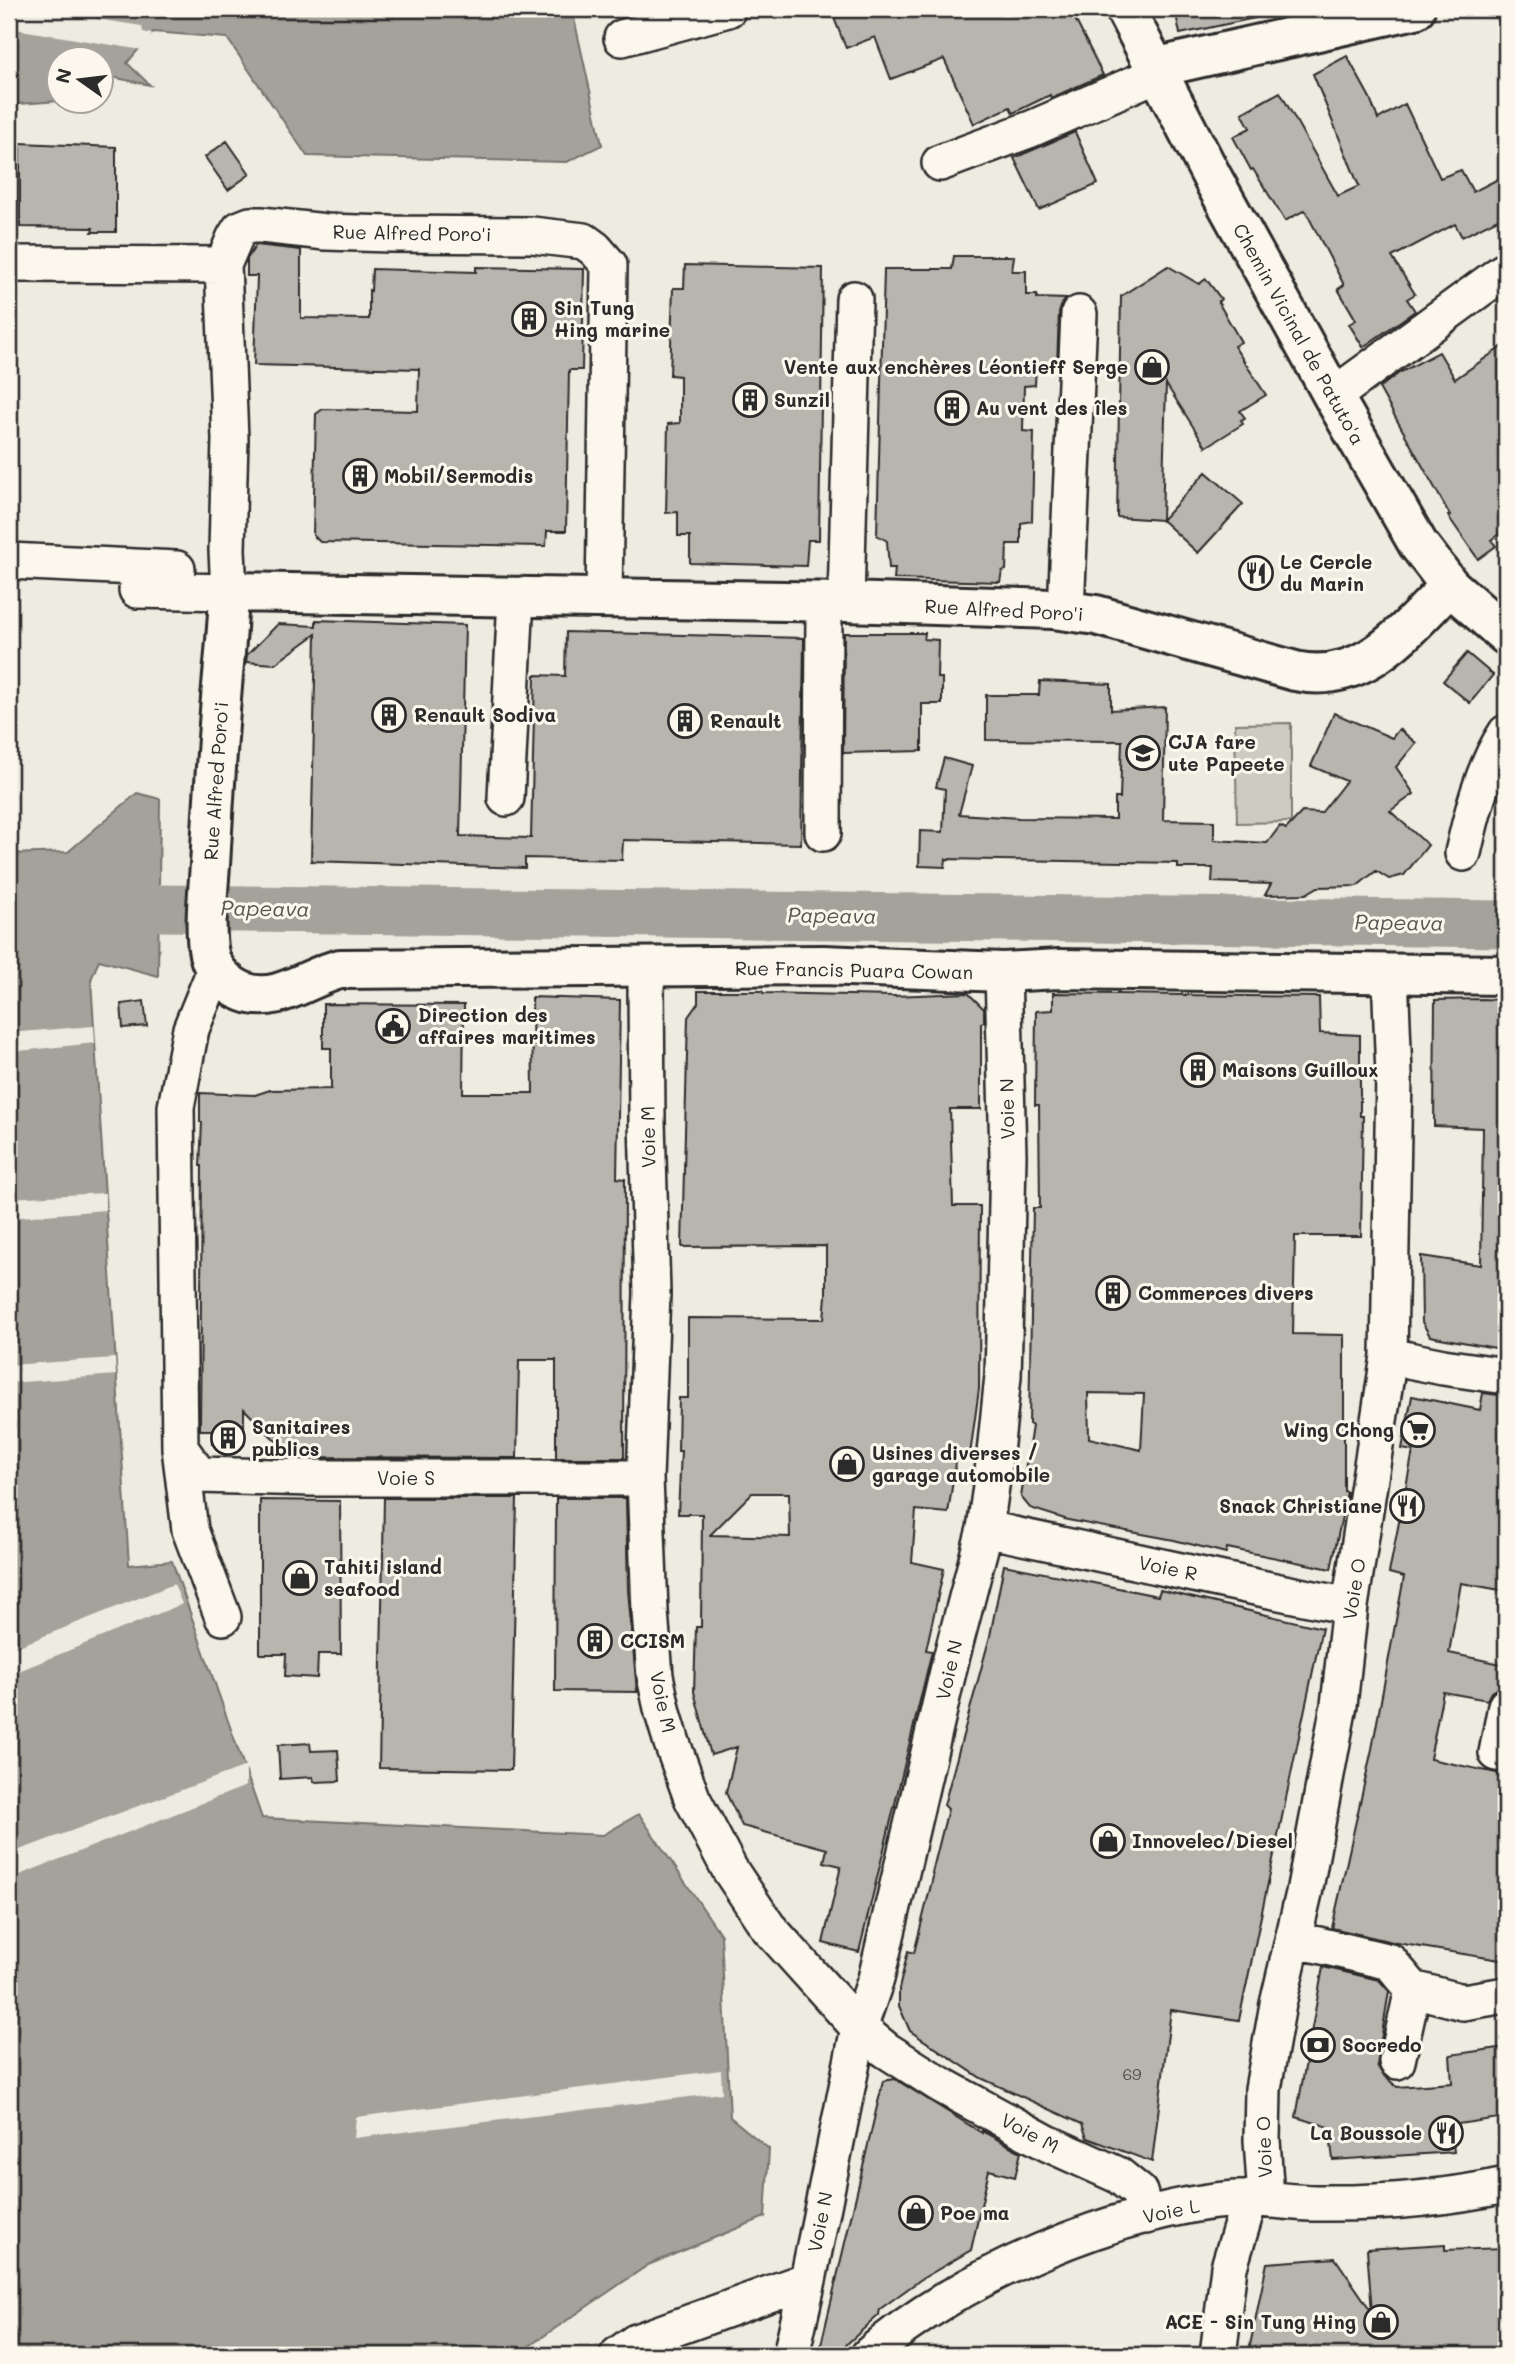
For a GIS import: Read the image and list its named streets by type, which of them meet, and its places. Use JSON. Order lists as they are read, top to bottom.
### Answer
{
  "streets": {
    "main road": ["Rue Alfred Poro'i", "Chemin Vicinal de Patuto'a", "Rue Francis Puara Cowan"],
    "street": [
      "Voie N",
      "Voie M",
      "Voie S",
      "Voie R",
      "Voie O",
      "Voie L"
    ]
  },
  "crossings": [
    ["Rue Alfred Poro'i", "Chemin Vicinal de Patuto'a"],
    ["Rue Alfred Poro'i", "Rue Francis Puara Cowan"],
    ["Rue Francis Puara Cowan", "Voie N"],
    ["Rue Francis Puara Cowan", "Voie M"],
    ["Rue Francis Puara Cowan", "Voie O"],
    ["Voie N", "Voie M"],
    ["Voie N", "Voie R"],
    ["Voie M", "Voie S"],
    ["Voie M", "Voie L"],
    ["Voie R", "Voie O"],
    ["Voie O", "Voie L"]
  ],
  "water": ["Papeava"],
  "places": {
    "building": [
      "Sin Tung Hing marine",
      "Sunzil",
      "Au vent des îles",
      "Mobil/Sermodis",
      "Renault Sodiva",
      "Renault",
      "Maisons Guilloux",
      "Commerces divers",
      "Sanitaires publics",
      "CCISM"
    ],
    "shop": [
      "Vente aux enchères Léontieff Serge",
      "Usines diverses / garage automobile",
      "Tahiti island seafood",
      "Innovelec/Diesel",
      "Poe ma",
      "ACE - Sin Tung Hing"
    ],
    "restaurant": ["Le Cercle du Marin", "Snack Christiane", "La Boussole"],
    "school or university": ["CJA fare ute Papeete"],
    "public building": ["Direction des affaires maritimes"],
    "supermarket": ["Wing Chong"],
    "bank": ["Socredo"]
  },
  "house_numbers": ["69"],
  "north": "left"
}
